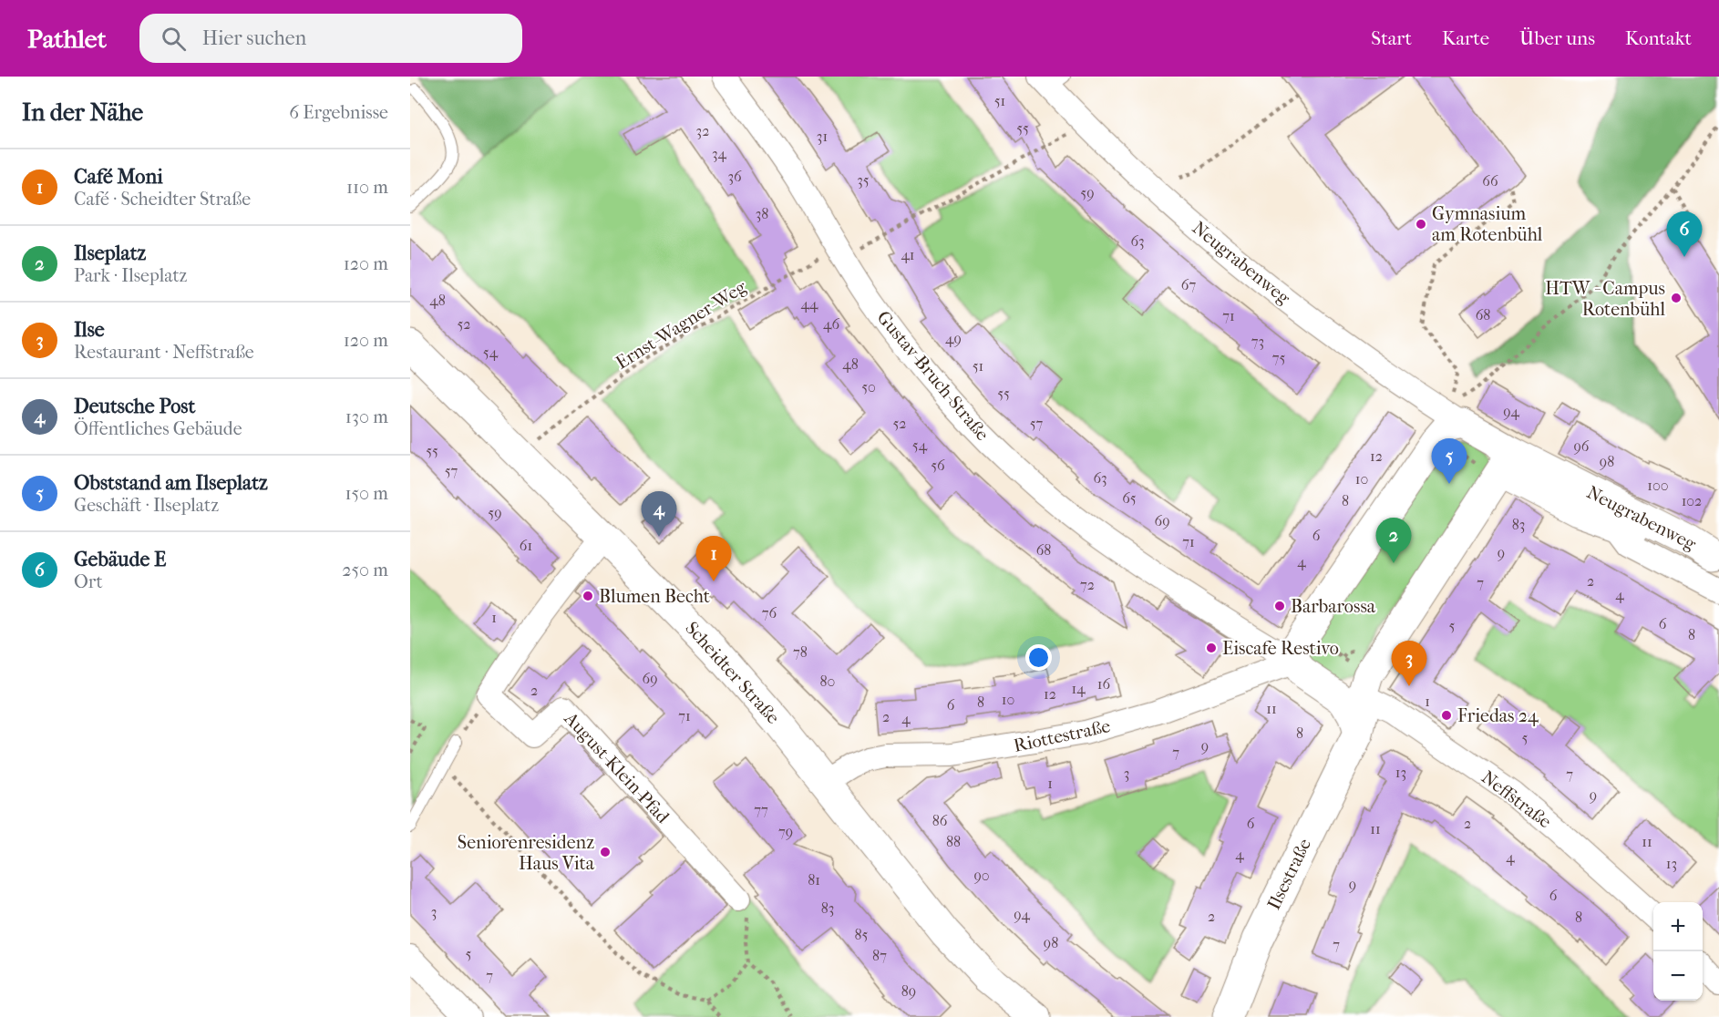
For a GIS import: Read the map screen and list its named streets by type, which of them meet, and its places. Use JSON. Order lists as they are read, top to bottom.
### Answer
{
  "streets": {
    "main road": ["Neugrabenweg", "Scheidter Straße", "Ilsestraße"],
    "street": [
      "Gustav-Bruch-Straße",
      "Riottestraße",
      "August-Klein-Pfad",
      "Neffstraße"
    ],
    "path": ["Ernst-Wagner-Weg"]
  },
  "crossings": [
    ["Neugrabenweg", "Ilsestraße"],
    ["Ernst-Wagner-Weg", "Gustav-Bruch-Straße"],
    ["Ernst-Wagner-Weg", "Scheidter Straße"],
    ["Gustav-Bruch-Straße", "Riottestraße"],
    ["Scheidter Straße", "Riottestraße"],
    ["Scheidter Straße", "August-Klein-Pfad"],
    ["Neffstraße", "Ilsestraße"]
  ],
  "places": [
    "Gymnasium am Rotenbühl",
    "HTW - Campus Rotenbühl",
    "Blumen Becht",
    "Barbarossa",
    "Eiscafe Restivo",
    "Friedas 24",
    "Seniorenresidenz Haus Vita"
  ],
  "house_numbers": [
    "51",
    "55",
    "32",
    "31",
    "34",
    "36",
    "35",
    "66",
    "59",
    "38",
    "63",
    "41",
    "67",
    "48",
    "44",
    "68",
    "71",
    "52",
    "46",
    "49",
    "73",
    "54",
    "75",
    "48",
    "51",
    "50",
    "55",
    "94",
    "52",
    "57",
    "54",
    "96",
    "55",
    "12",
    "98",
    "56",
    "57",
    "63",
    "10",
    "100",
    "65",
    "8",
    "102",
    "59",
    "69",
    "83",
    "6",
    "71",
    "61",
    "68",
    "9",
    "4",
    "2",
    "7",
    "72",
    "4",
    "76",
    "1",
    "6",
    "5",
    "8",
    "78",
    "69",
    "80",
    "16",
    "14",
    "2",
    "12",
    "10",
    "1",
    "8",
    "6",
    "11",
    "71",
    "2",
    "4",
    "8",
    "5",
    "9",
    "7",
    "13",
    "3",
    "7",
    "1",
    "9",
    "77",
    "86",
    "6",
    "2",
    "11",
    "79",
    "88",
    "11",
    "4",
    "4",
    "13",
    "90",
    "81",
    "9",
    "6",
    "83",
    "3",
    "94",
    "2",
    "8",
    "85",
    "98",
    "7",
    "5",
    "87",
    "7",
    "89"
  ],
  "page": {
    "header": "Pathlet",
    "search": "Hier suchen",
    "nav": [
      "Start",
      "Karte",
      "Über uns",
      "Kontakt"
    ],
    "heading": ["In der Nähe", "6 Ergebnisse"],
    "list": [
      {
        "mark": "1",
        "name": "Café Moni",
        "note": "Café · Scheidter Straße",
        "value": "110 m"
      },
      {
        "mark": "2",
        "name": "Ilseplatz",
        "note": "Park · Ilseplatz",
        "value": "120 m"
      },
      {
        "mark": "3",
        "name": "Ilse",
        "note": "Restaurant · Neffstraße",
        "value": "120 m"
      },
      {
        "mark": "4",
        "name": "Deutsche Post",
        "note": "Öffentliches Gebäude",
        "value": "130 m"
      },
      {
        "mark": "5",
        "name": "Obststand am Ilseplatz",
        "note": "Geschäft · Ilseplatz",
        "value": "150 m"
      },
      {
        "mark": "6",
        "name": "Gebäude E",
        "note": "Ort",
        "value": "250 m"
      }
    ],
    "pins": [
      "6",
      "5",
      "4",
      "2",
      "1",
      "3"
    ],
    "map_buttons": ["+", "−"]
  }
}
